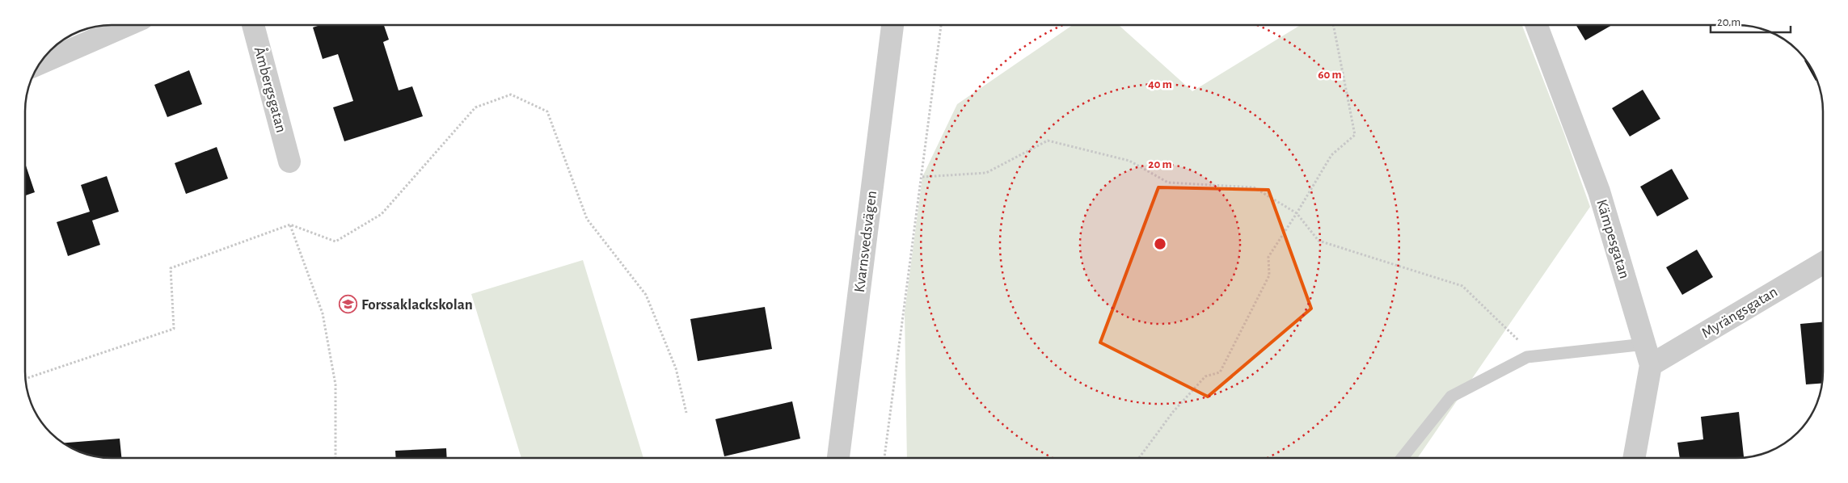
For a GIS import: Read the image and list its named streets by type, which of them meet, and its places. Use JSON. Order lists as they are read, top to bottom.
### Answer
{
  "streets": {
    "street": [
      "Åmbergsgatan",
      "Kämpesgatan",
      "Kvarnsvedsvägen",
      "Myrängsgatan"
    ]
  },
  "crossings": [
    ["Kämpesgatan", "Myrängsgatan"]
  ],
  "places": {
    "school or university": ["Forssaklackskolan"]
  },
  "scale_bar": "20 m",
  "rings": ["60 m", "40 m", "20 m"]
}
